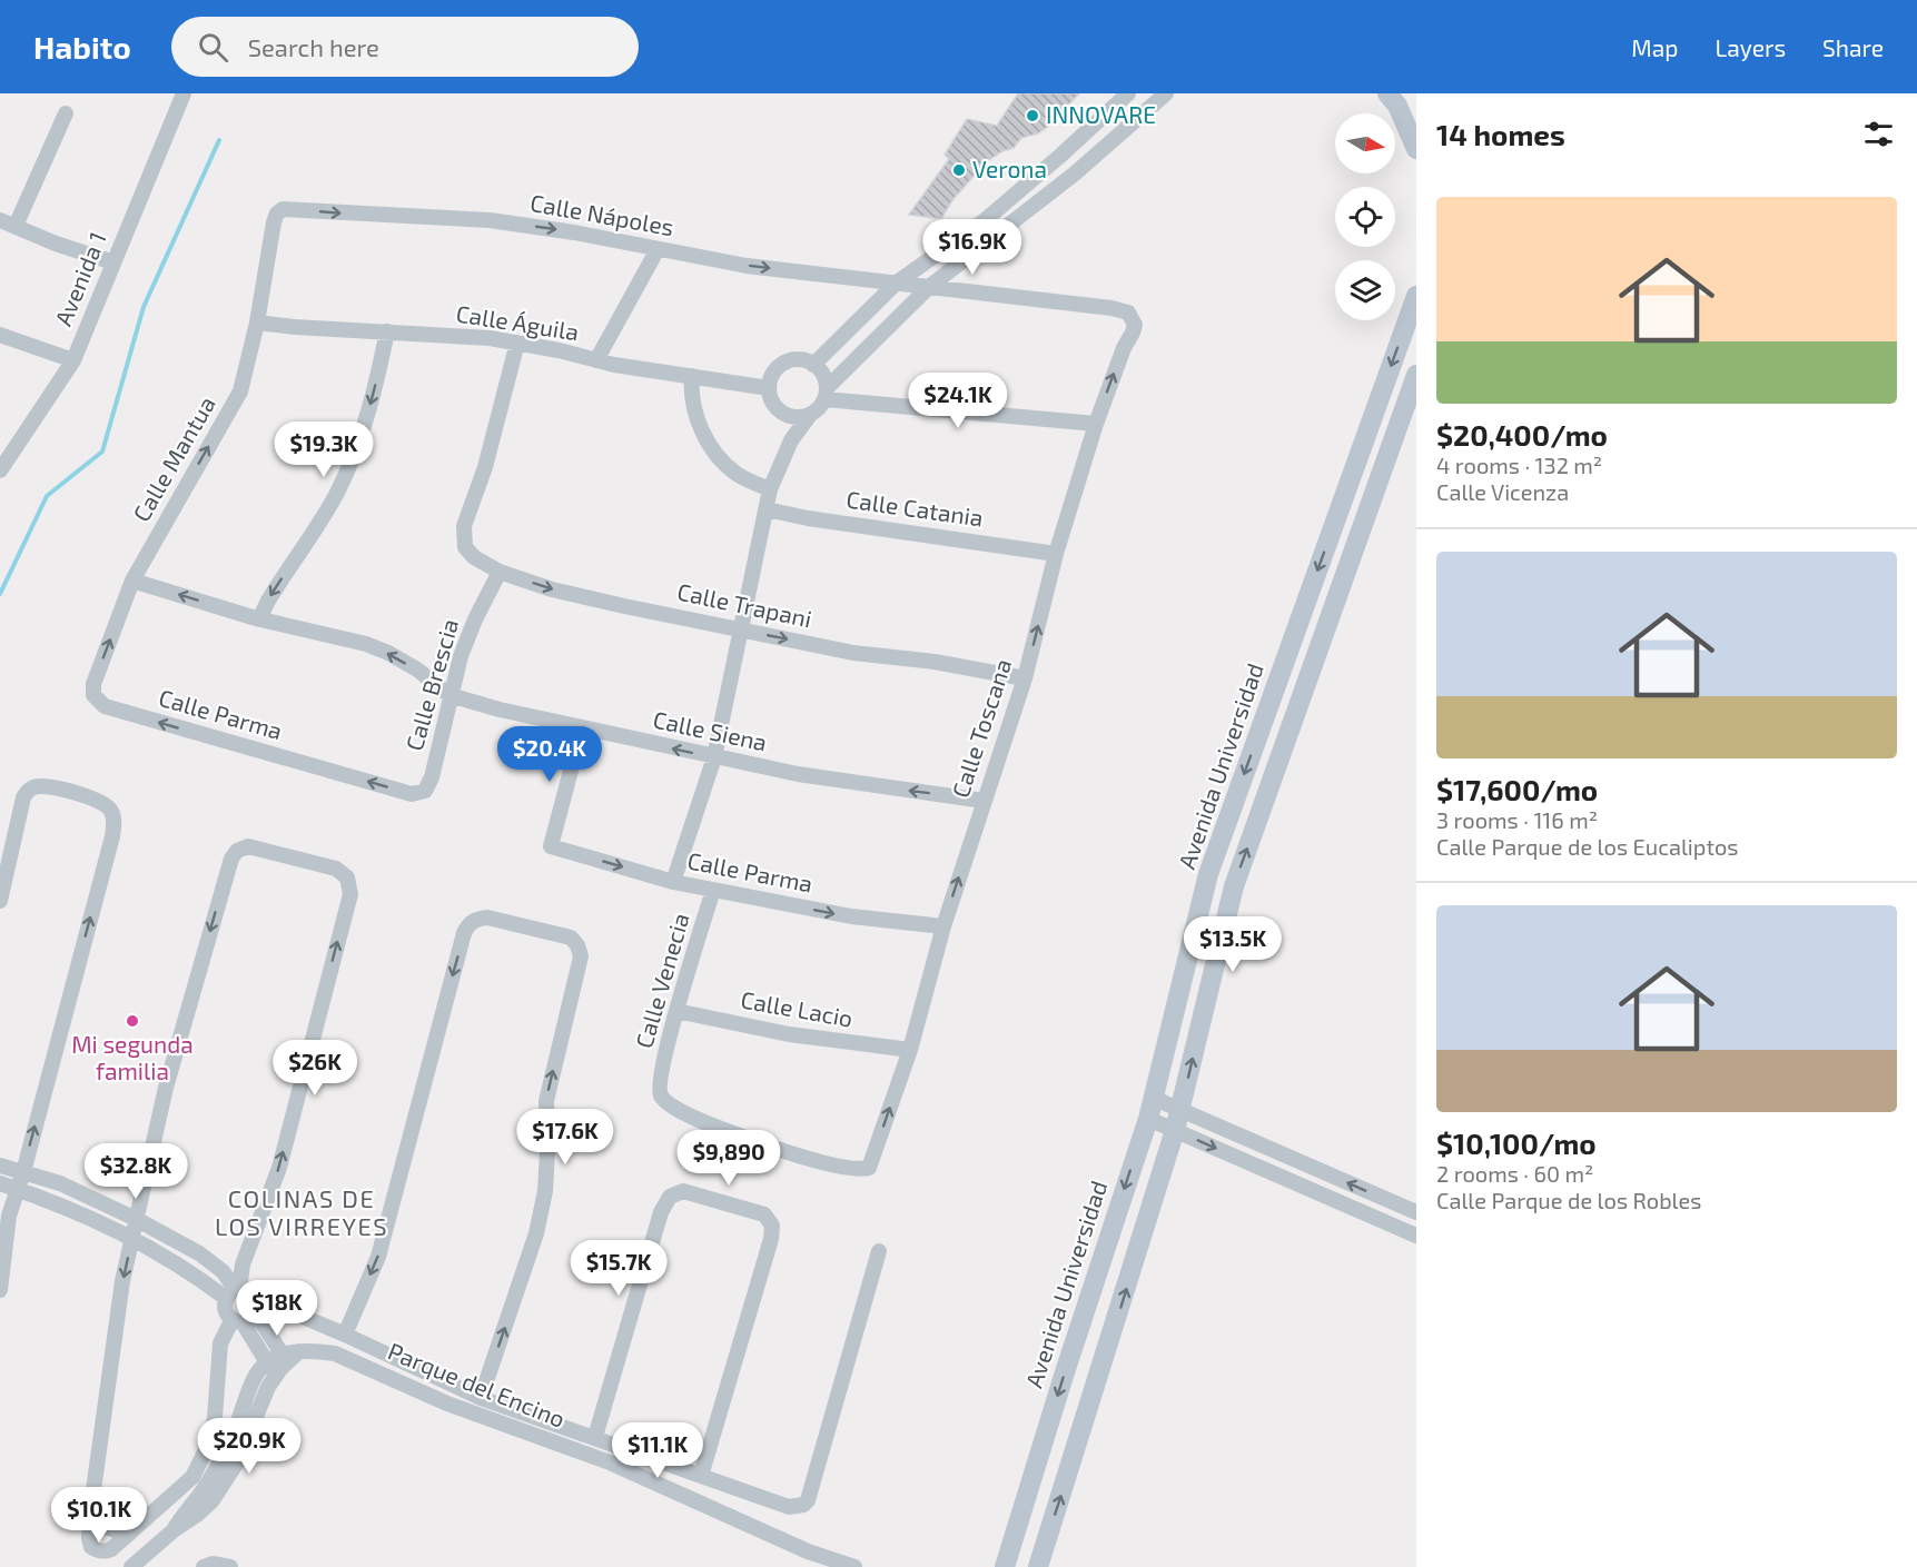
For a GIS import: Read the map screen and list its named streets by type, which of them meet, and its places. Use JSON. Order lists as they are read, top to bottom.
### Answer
{
  "streets": {
    "main road": ["Avenida Universidad"],
    "street": [
      "Calle Nápoles",
      "Avenida 1",
      "Calle Águila",
      "Calle Mantua",
      "Calle Catania",
      "Calle Trapani",
      "Calle Brescia",
      "Calle Parma",
      "Calle Toscana",
      "Calle Siena",
      "Calle Venecia",
      "Calle Lacio",
      "Parque del Encino"
    ]
  },
  "crossings": [
    ["Calle Nápoles", "Calle Mantua"],
    ["Calle Nápoles", "Calle Toscana"],
    ["Calle Águila", "Calle Mantua"],
    ["Calle Águila", "Calle Trapani"],
    ["Calle Mantua", "Calle Parma"],
    ["Calle Mantua", "Calle Siena"],
    ["Calle Catania", "Calle Toscana"],
    ["Calle Trapani", "Calle Brescia"],
    ["Calle Trapani", "Calle Toscana"],
    ["Calle Brescia", "Calle Parma"],
    ["Calle Brescia", "Calle Siena"],
    ["Calle Parma", "Calle Toscana"],
    ["Calle Parma", "Calle Siena"],
    ["Calle Parma", "Calle Venecia"],
    ["Calle Toscana", "Calle Siena"],
    ["Calle Toscana", "Calle Venecia"],
    ["Calle Toscana", "Calle Lacio"],
    ["Calle Venecia", "Calle Lacio"]
  ],
  "one_way": [
    "Calle Nápoles",
    "Calle Trapani",
    "Calle Toscana",
    "Calle Siena"
  ],
  "districts": ["COLINAS DE LOS VIRREYES"],
  "places": ["INNOVARE", "Verona", "Mi segunda familia"],
  "north": "right",
  "page": {
    "header": "Habito",
    "search": "Search here",
    "nav": ["Map", "Layers", "Share"],
    "heading": "14 homes",
    "list": [
      {
        "name": "$20,400/mo",
        "note": "4 rooms · 132 m² · Calle Vicenza"
      },
      {
        "name": "$17,600/mo",
        "note": "3 rooms · 116 m² · Calle Parque de los Eucaliptos"
      },
      {
        "name": "$10,100/mo",
        "note": "2 rooms · 60 m² · Calle Parque de los Robles"
      }
    ],
    "price": [
      "$16.9K",
      "$24.1K",
      "$19.3K",
      "$20.4K",
      "$13.5K",
      "$26K",
      "$17.6K",
      "$9,890",
      "$32.8K",
      "$15.7K",
      "$18K",
      "$20.9K",
      "$11.1K",
      "$10.1K"
    ]
  }
}
